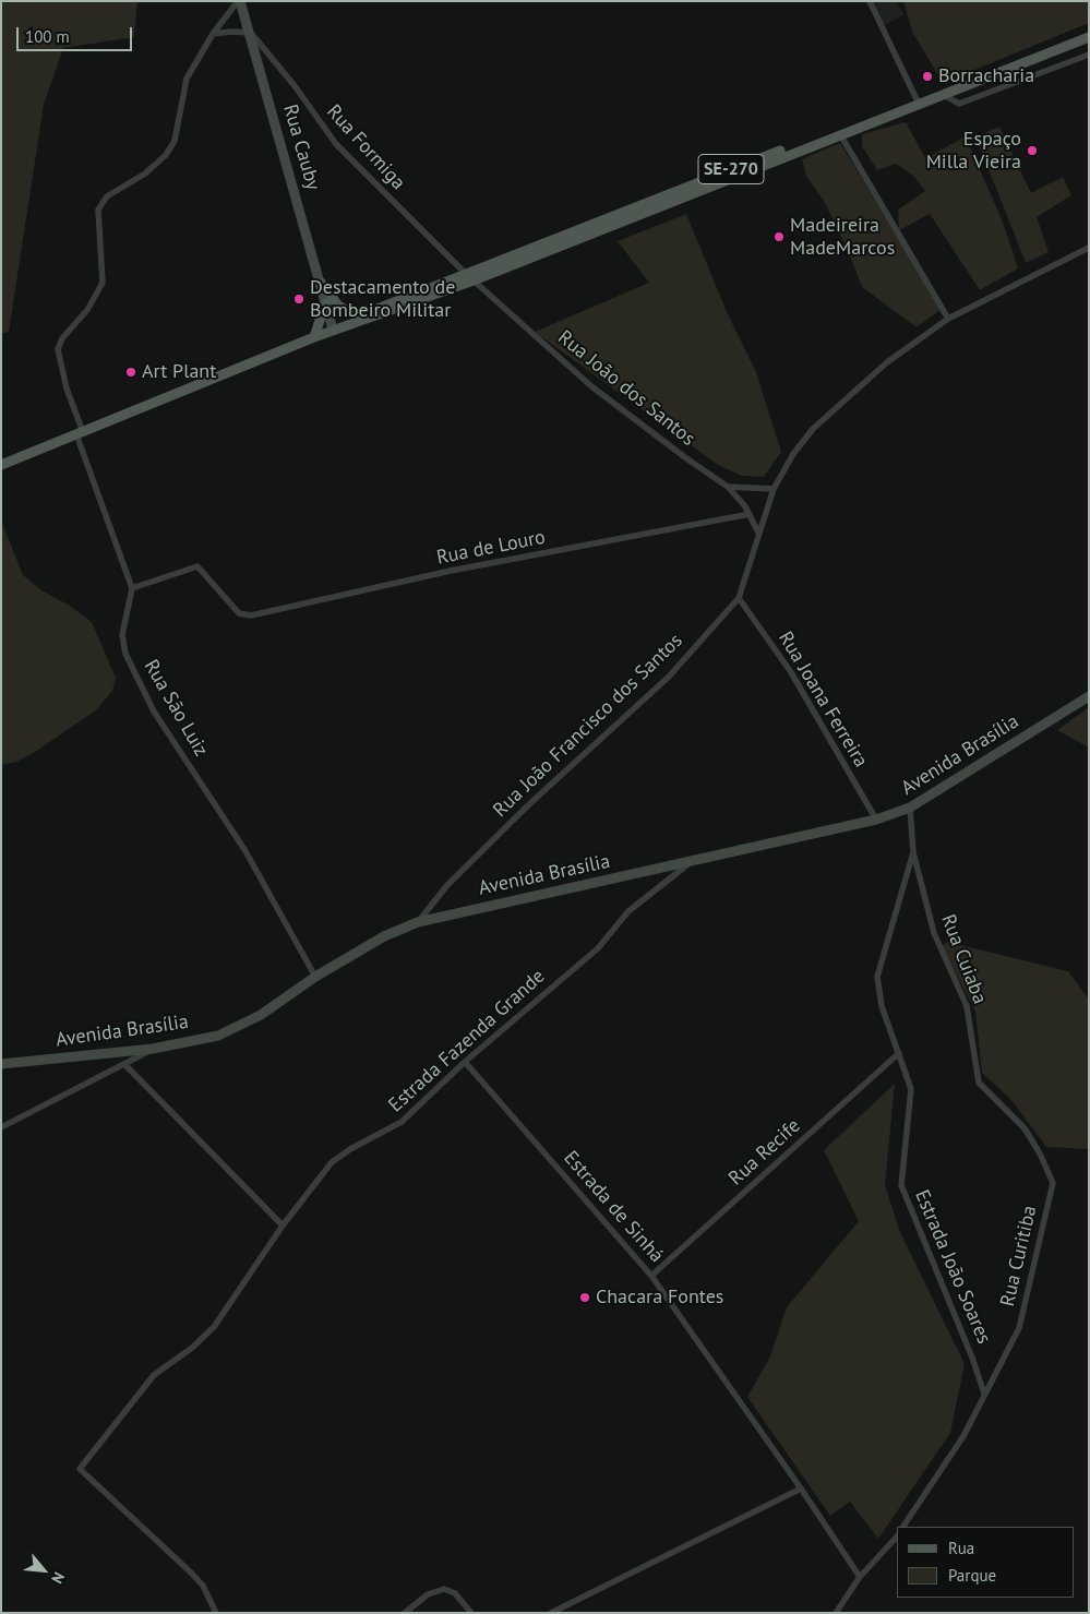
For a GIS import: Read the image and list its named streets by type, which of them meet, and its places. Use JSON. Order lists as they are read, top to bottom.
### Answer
{
  "streets": {
    "main road": ["Rua Cauby", "SE-270", "Avenida Brasília"],
    "street": [
      "Rua Formiga",
      "Rua João dos Santos",
      "Rua de Louro",
      "Rua Joana Ferreira",
      "Rua São Luiz",
      "Rua João Francisco dos Santos",
      "Rua Cuiaba",
      "Estrada Fazenda Grande",
      "Rua Recife",
      "Estrada de Sinhá",
      "Rua Curitiba",
      "Estrada João Soares"
    ]
  },
  "crossings": [
    ["Rua Cauby", "Rua Formiga"],
    ["Rua Cauby", "SE-270"],
    ["Rua Formiga", "SE-270"],
    ["SE-270", "Rua João dos Santos"],
    ["Rua João dos Santos", "Rua de Louro"],
    ["Rua João dos Santos", "Rua João Francisco dos Santos"],
    ["Rua de Louro", "Rua São Luiz"],
    ["Rua Joana Ferreira", "Rua João Francisco dos Santos"],
    ["Rua Joana Ferreira", "Avenida Brasília"],
    ["Rua São Luiz", "Avenida Brasília"],
    ["Rua João Francisco dos Santos", "Avenida Brasília"],
    ["Avenida Brasília", "Estrada Fazenda Grande"],
    ["Avenida Brasília", "Estrada João Soares"],
    ["Rua Cuiaba", "Rua Curitiba"],
    ["Rua Cuiaba", "Estrada João Soares"],
    ["Estrada Fazenda Grande", "Estrada de Sinhá"],
    ["Rua Recife", "Estrada de Sinhá"],
    ["Rua Recife", "Estrada João Soares"],
    ["Rua Curitiba", "Estrada João Soares"]
  ],
  "places": [
    "Borracharia",
    "Espaço Milla Vieira",
    "Madeireira MadeMarcos",
    "Destacamento de Bombeiro Militar",
    "Art Plant",
    "Chacara Fontes"
  ],
  "legend": ["Rua", "Parque"],
  "scale_bar": "100 m",
  "north": "bottom right"
}
